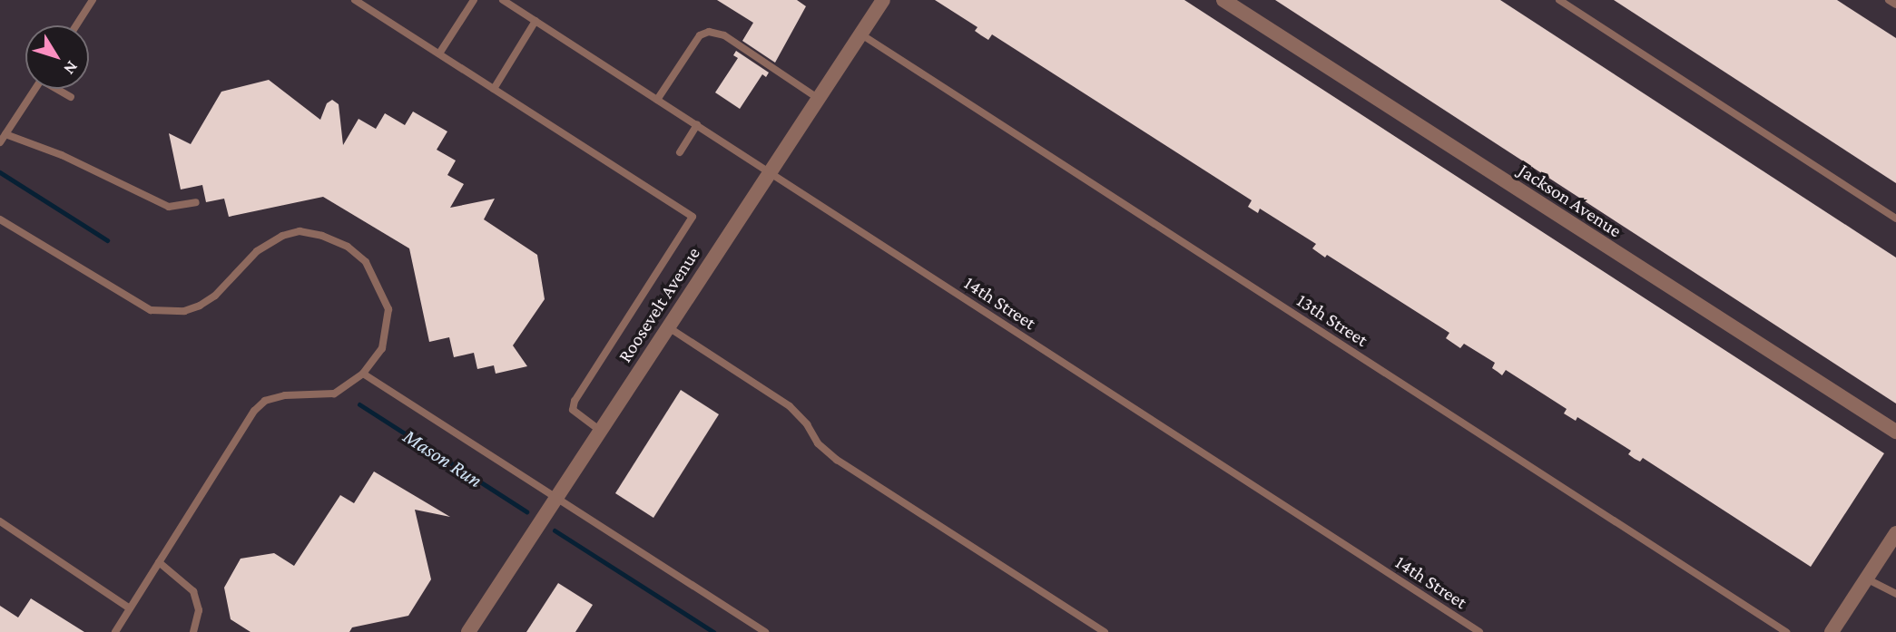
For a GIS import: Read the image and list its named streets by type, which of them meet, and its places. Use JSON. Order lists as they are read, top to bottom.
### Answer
{
  "streets": {
    "street": ["Jackson Avenue", "Roosevelt Avenue"],
    "lane": ["14th Street", "13th Street"]
  },
  "crossings": [
    ["14th Street", "Roosevelt Avenue"],
    ["Roosevelt Avenue", "13th Street"]
  ],
  "water": ["Mason Run"],
  "north": "bottom right"
}
